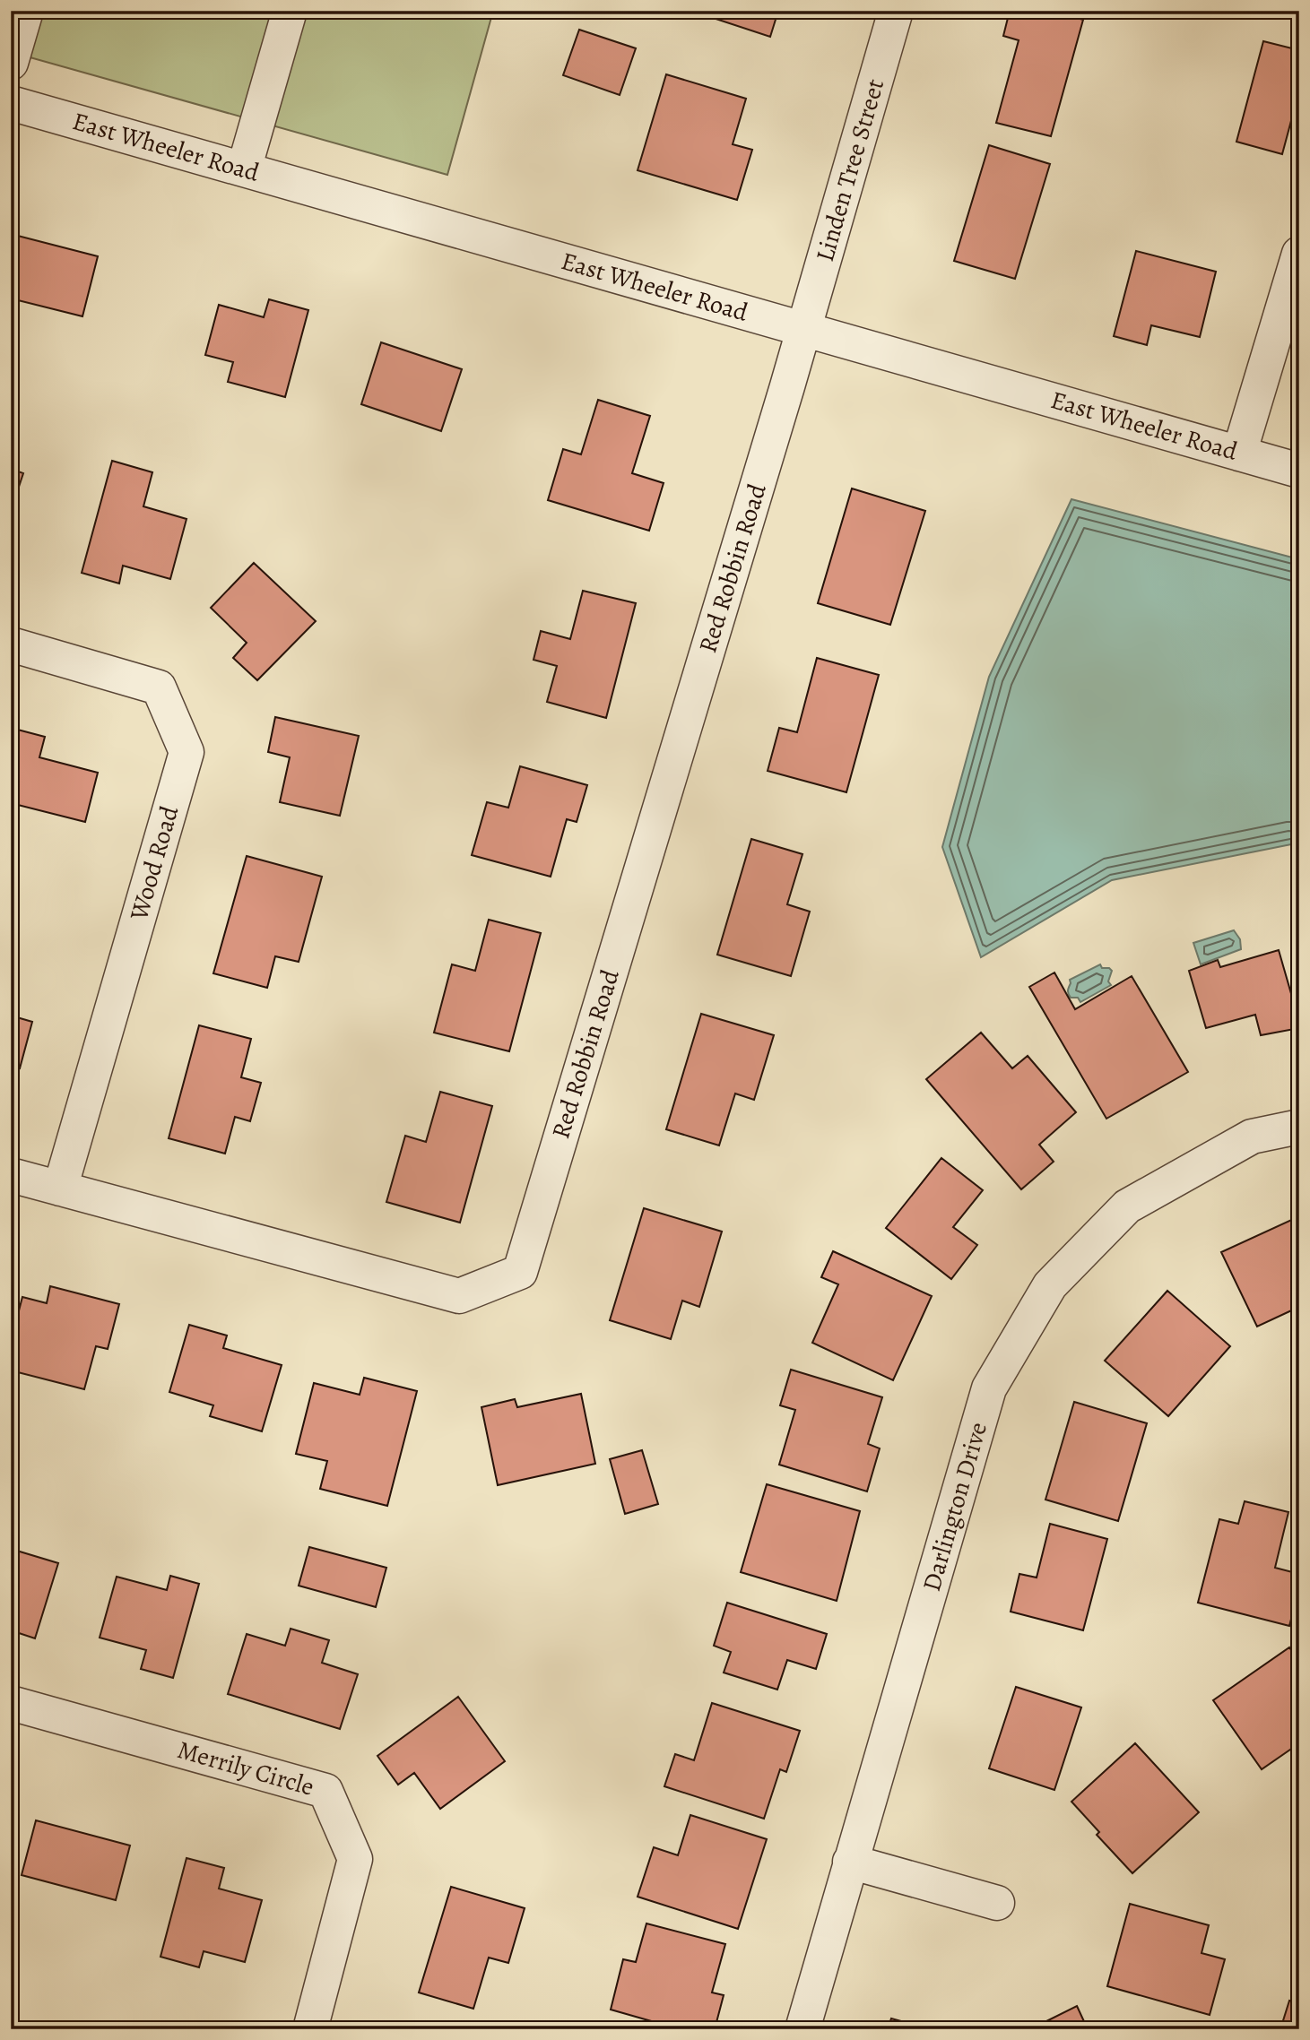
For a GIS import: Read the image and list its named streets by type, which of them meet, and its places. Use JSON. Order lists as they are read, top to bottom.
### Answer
{
  "streets": {
    "street": [
      "East Wheeler Road",
      "Linden Tree Street",
      "Red Robbin Road",
      "Wood Road",
      "Darlington Drive",
      "Merrily Circle"
    ]
  },
  "crossings": [
    ["East Wheeler Road", "Linden Tree Street"],
    ["East Wheeler Road", "Red Robbin Road"],
    ["Linden Tree Street", "Red Robbin Road"],
    ["Red Robbin Road", "Wood Road"]
  ]
}
